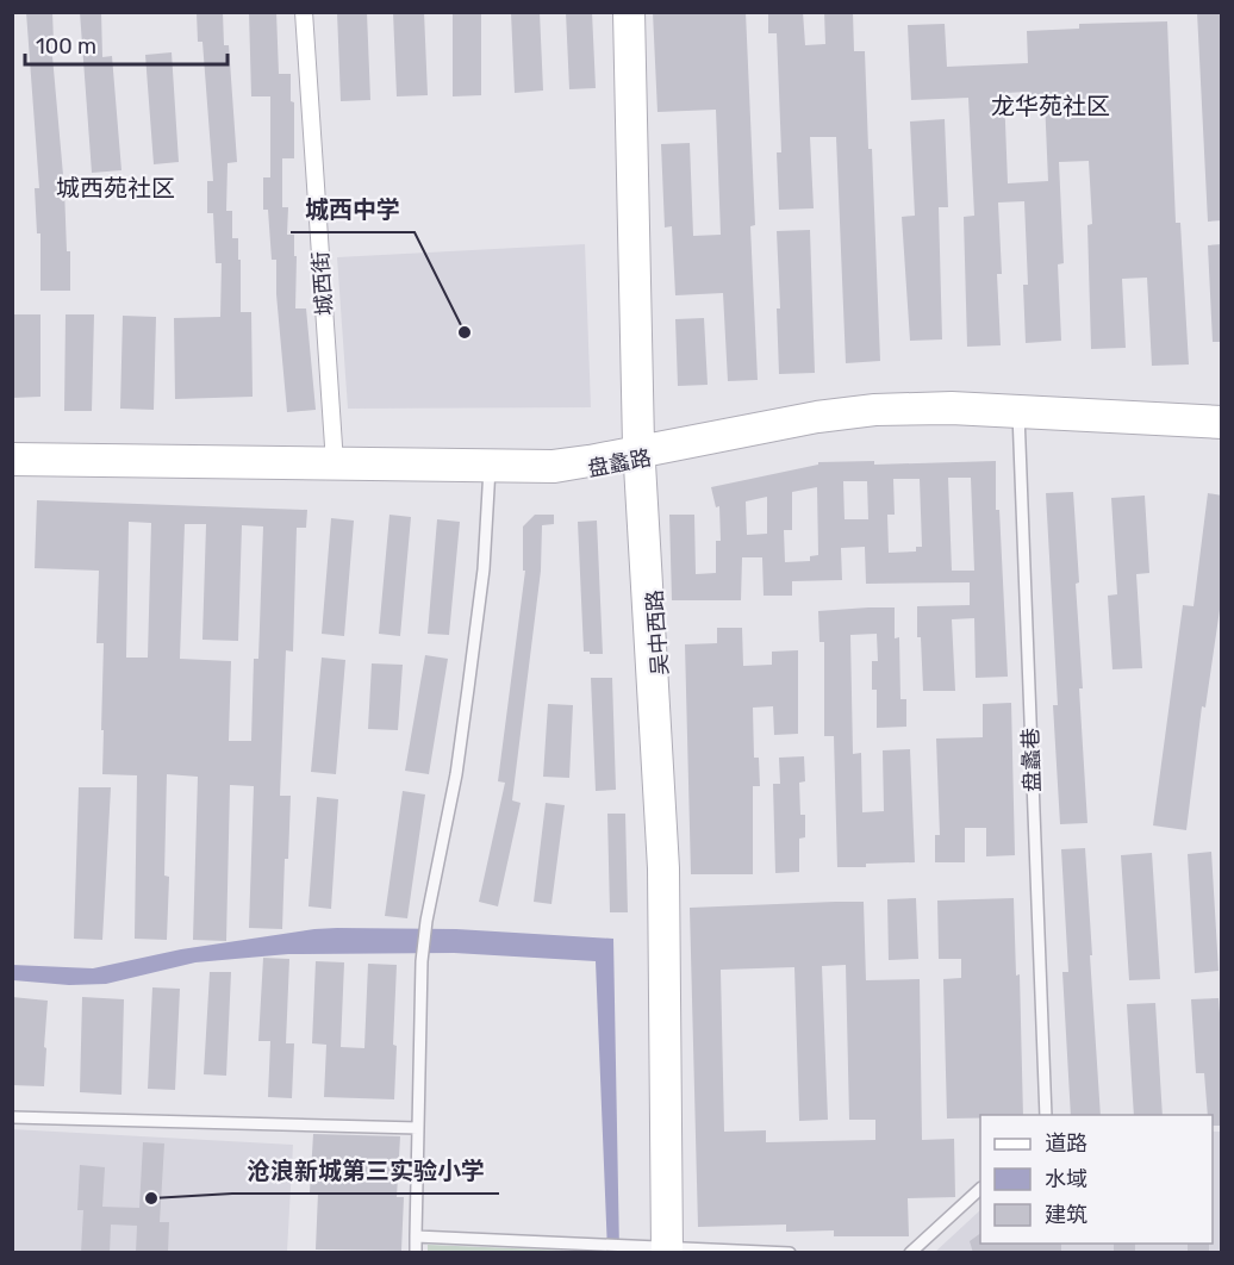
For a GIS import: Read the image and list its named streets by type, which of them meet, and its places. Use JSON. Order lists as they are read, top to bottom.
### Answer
{
  "streets": {
    "main road": ["城西街", "盘蠡路", "吴中西路"],
    "street": ["盘蠡巷"]
  },
  "crossings": [
    ["城西街", "盘蠡路"],
    ["盘蠡路", "吴中西路"],
    ["盘蠡路", "盘蠡巷"]
  ],
  "districts": ["龙华苑社区", "城西苑社区"],
  "places": ["城西中学", "沧浪新城第三实验小学"],
  "legend": ["道路", "水域", "建筑"],
  "scale_bar": "100 m"
}
